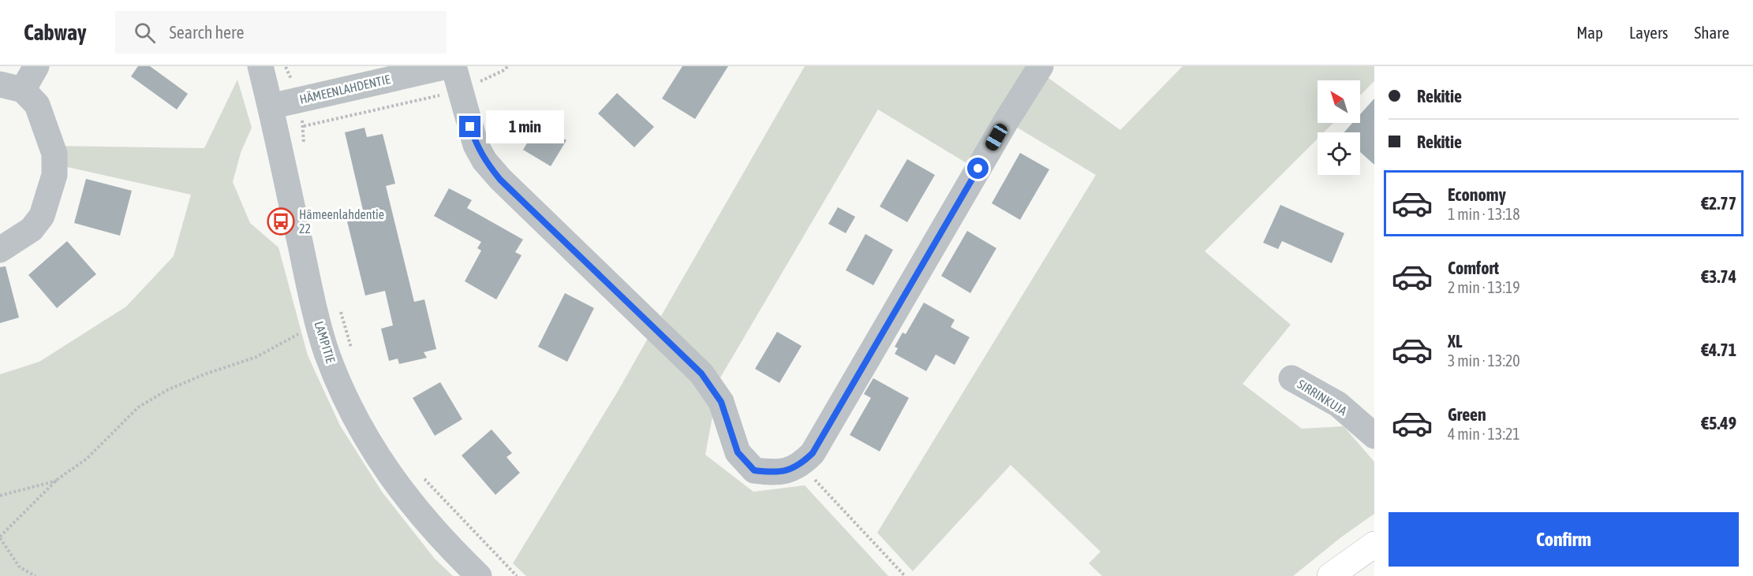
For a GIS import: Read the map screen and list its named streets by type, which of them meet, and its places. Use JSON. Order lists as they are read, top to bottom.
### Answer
{
  "streets": {
    "street": ["HÄMEENLAHDENTIE", "LAMPITIE", "SIRRINKUJA"]
  },
  "crossings": [
    ["HÄMEENLAHDENTIE", "LAMPITIE"]
  ],
  "places": {
    "bus stop": ["Hämeenlahdentie 22"]
  },
  "north": "top left",
  "page": {
    "header": "Cabway",
    "search": "Search here",
    "nav": ["Map", "Layers", "Share"],
    "banner": ["Rekitie", "Rekitie"],
    "bubble": "1 min",
    "list": [
      {
        "name": "Economy",
        "note": "1 min · 13:18",
        "value": "€2.77"
      },
      {
        "name": "Comfort",
        "note": "2 min · 13:19",
        "value": "€3.74"
      },
      {
        "name": "XL",
        "note": "3 min · 13:20",
        "value": "€4.71"
      },
      {
        "name": "Green",
        "note": "4 min · 13:21",
        "value": "€5.49"
      }
    ],
    "buttons": "Confirm"
  }
}
